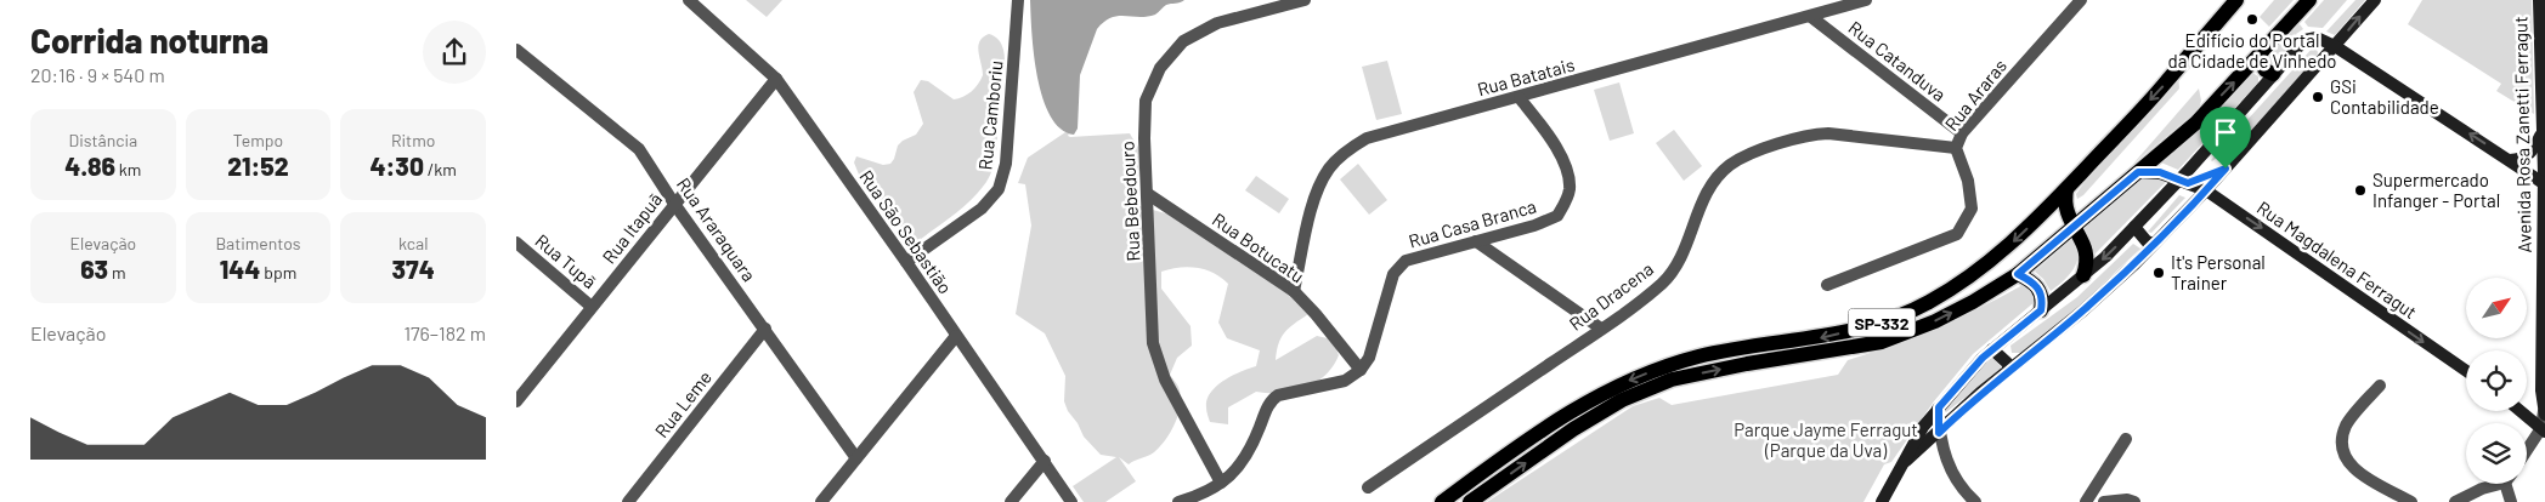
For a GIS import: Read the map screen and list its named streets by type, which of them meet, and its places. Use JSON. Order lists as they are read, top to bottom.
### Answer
{
  "streets": {
    "main road": ["Avenida Rosa Zanetti Ferragut", "Rua Magdalena Ferragut", "SP-332"],
    "street": [
      "Rua Catanduva",
      "Rua Batatais",
      "Rua Araras",
      "Rua Camboriu",
      "Rua Bebedouro",
      "Rua Casa Branca",
      "Rua Itapuã",
      "Rua Araraquara",
      "Rua São Sebastião",
      "Rua Botucatu",
      "Rua Tupã",
      "Rua Dracena",
      "Rua Leme"
    ]
  },
  "crossings": [
    ["Rua Catanduva", "Rua Batatais"],
    ["Rua Catanduva", "Rua Araras"],
    ["Rua Batatais", "Rua Casa Branca"],
    ["Rua Batatais", "Rua Botucatu"],
    ["Rua Araras", "Rua Dracena"],
    ["Rua Camboriu", "Rua São Sebastião"],
    ["Rua Bebedouro", "Rua Botucatu"],
    ["Rua Casa Branca", "Rua Botucatu"],
    ["Rua Itapuã", "Rua Araraquara"],
    ["Rua Itapuã", "Rua São Sebastião"],
    ["Rua Itapuã", "Rua Tupã"],
    ["Rua Araraquara", "Rua Leme"],
    ["Rua Magdalena Ferragut", "SP-332"]
  ],
  "one_way": ["Rua Magdalena Ferragut"],
  "parks": ["Parque Jayme Ferragut (Parque da Uva)"],
  "places": [
    "Edifício do Portal da Cidade de Vinhedo",
    "GSi Contabilidade",
    "Supermercado Infanger - Portal",
    "It's Personal Trainer"
  ],
  "north": "top right",
  "page": {
    "heading": ["Corrida noturna", "20:16 · 9 × 540 m"],
    "stats": [
      ["Distância", "4.86 km"],
      ["Tempo", "21:52"],
      ["Ritmo", "4:30 /km"],
      ["Elevação", "63 m"],
      ["Batimentos", "144 bpm"],
      ["kcal", "374"]
    ],
    "chart": ["Elevação", "176–182 m"]
  }
}
